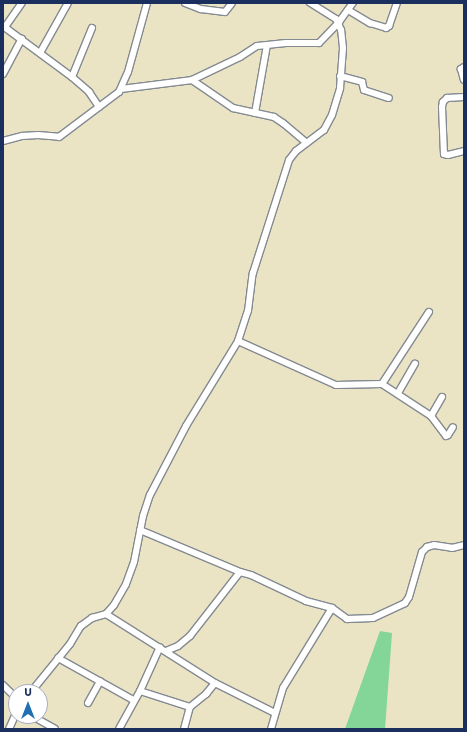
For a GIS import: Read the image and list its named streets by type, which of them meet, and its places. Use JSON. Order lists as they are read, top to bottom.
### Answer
{
  "north": "top"
}
